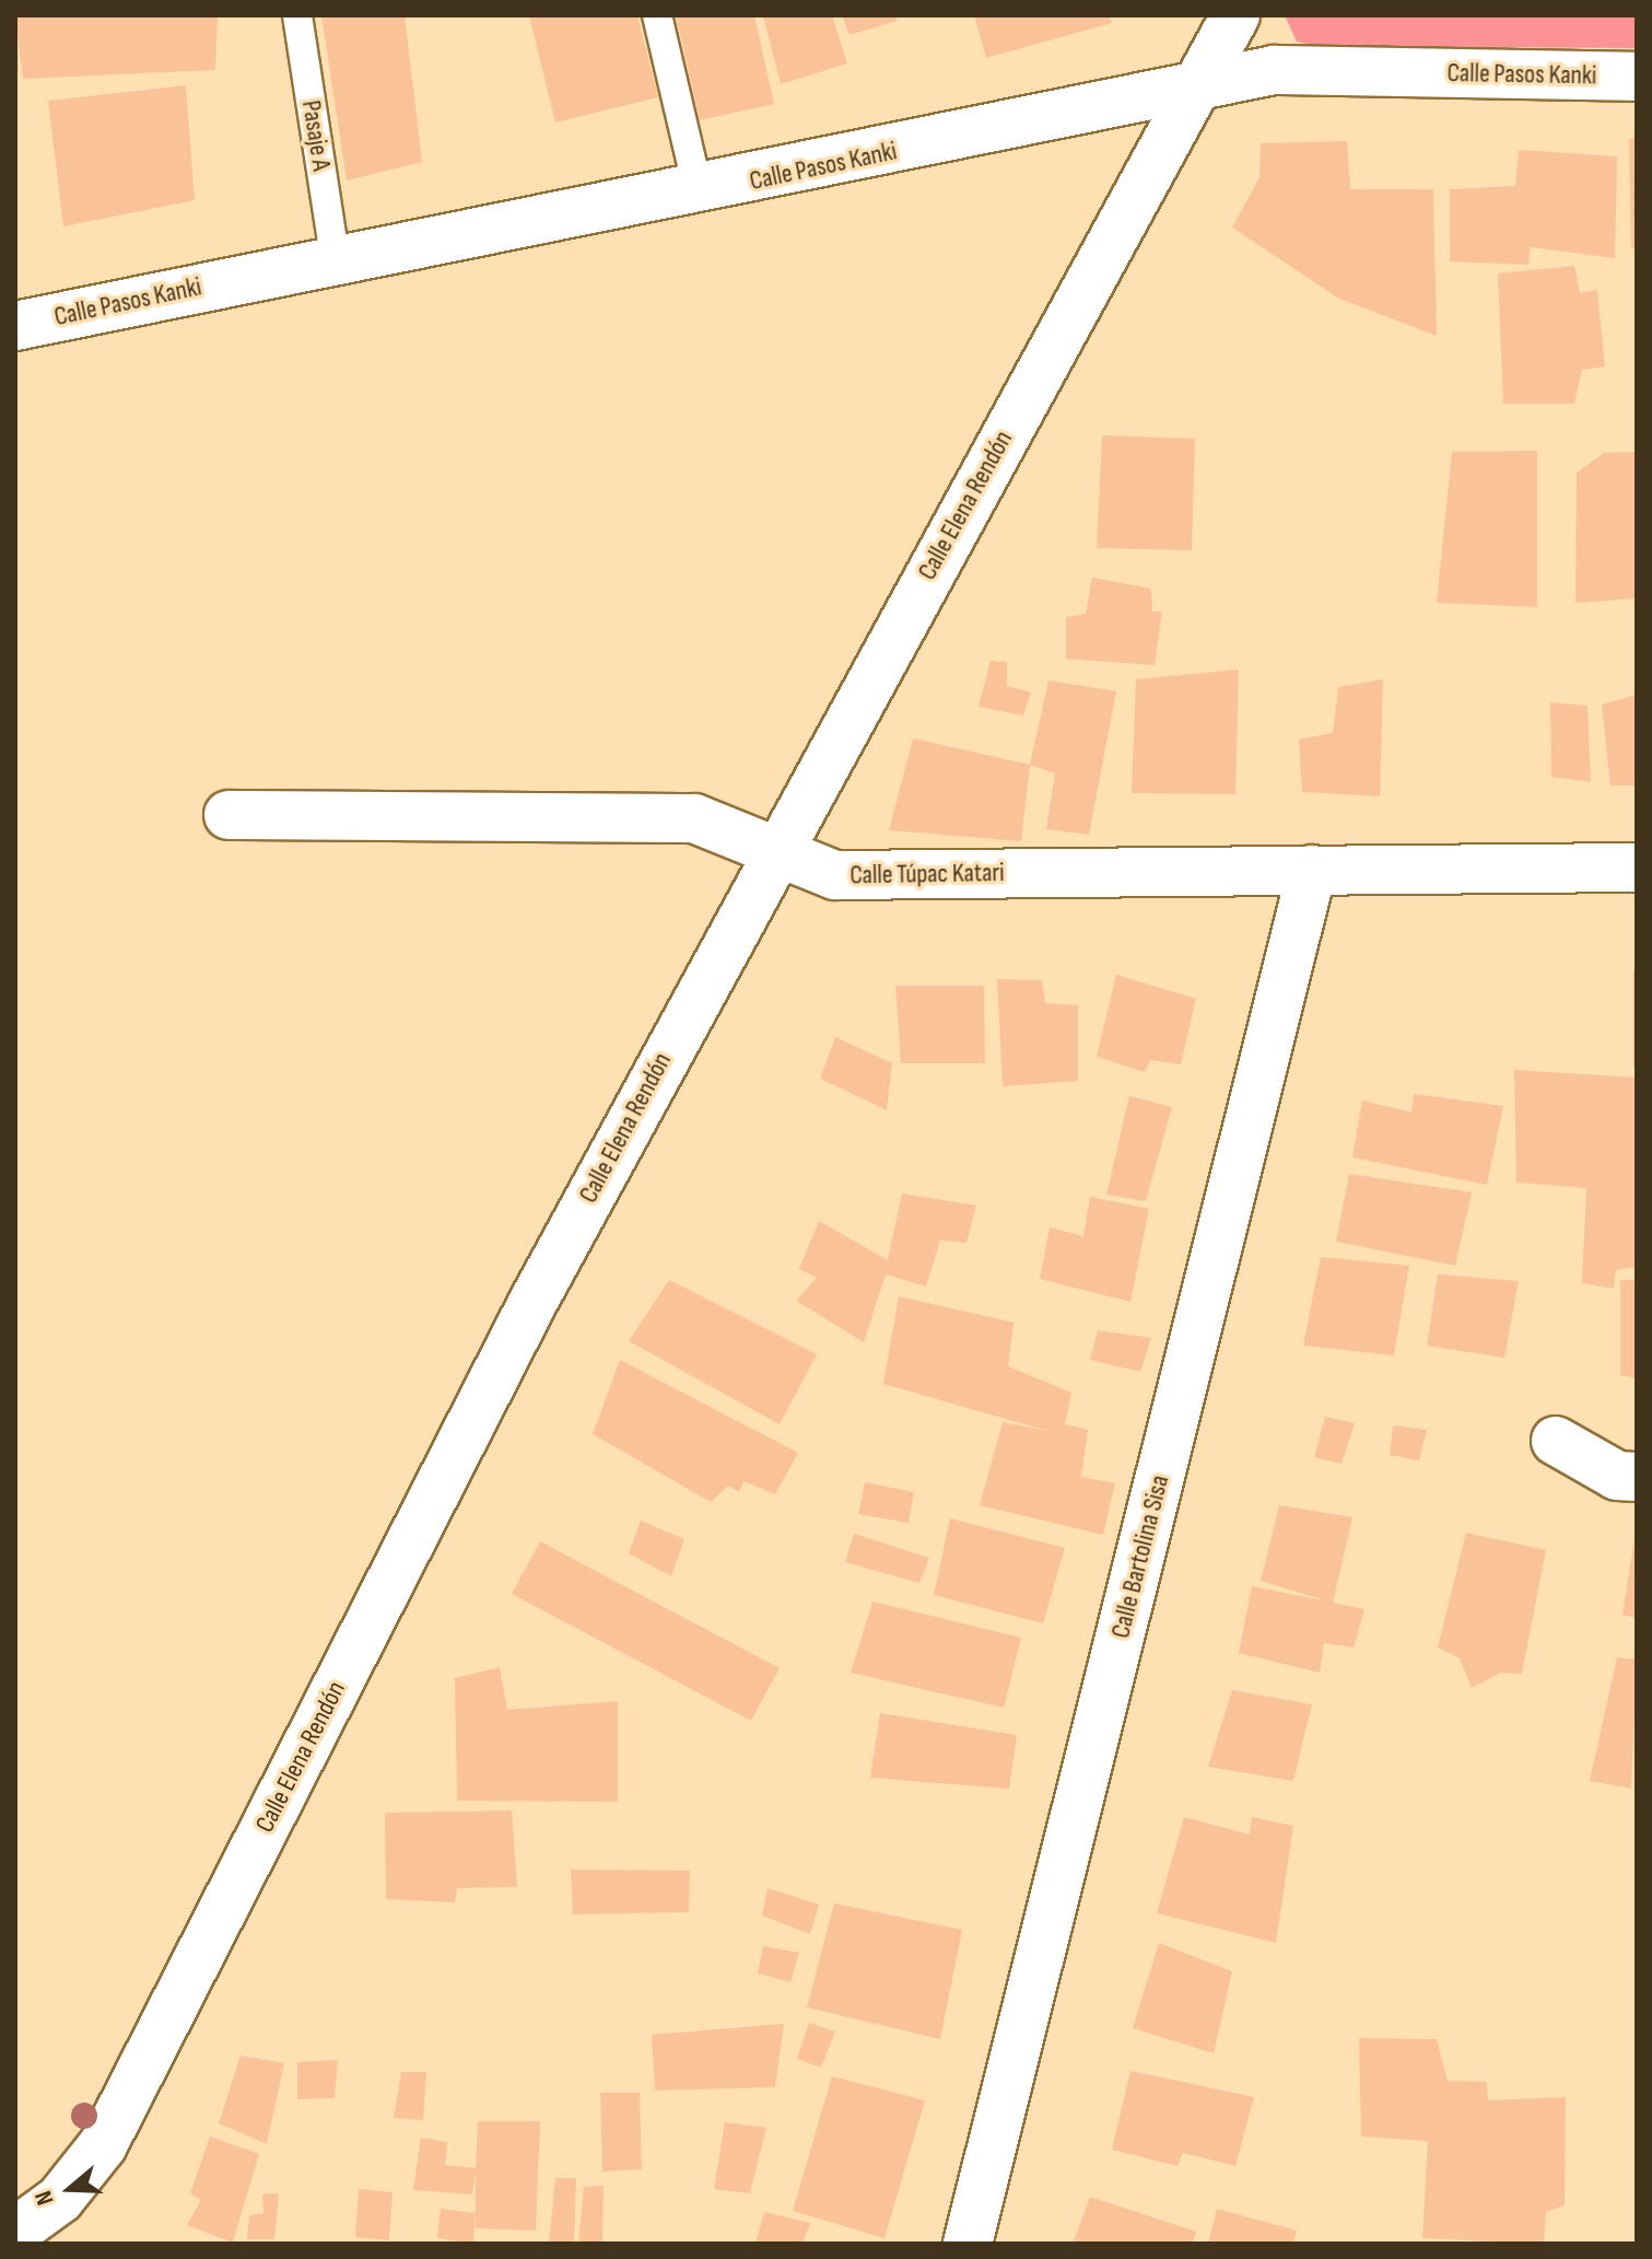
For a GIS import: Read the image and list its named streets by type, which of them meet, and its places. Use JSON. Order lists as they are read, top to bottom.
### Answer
{
  "streets": {
    "street": [
      "Calle Pasos Kanki",
      "Calle Elena Rendón",
      "Calle Túpac Katari",
      "Calle Bartolina Sisa"
    ],
    "lane": ["Pasaje A"]
  },
  "crossings": [
    ["Calle Pasos Kanki", "Pasaje A"],
    ["Calle Pasos Kanki", "Calle Elena Rendón"],
    ["Calle Elena Rendón", "Calle Túpac Katari"],
    ["Calle Túpac Katari", "Calle Bartolina Sisa"]
  ],
  "north": "left"
}
